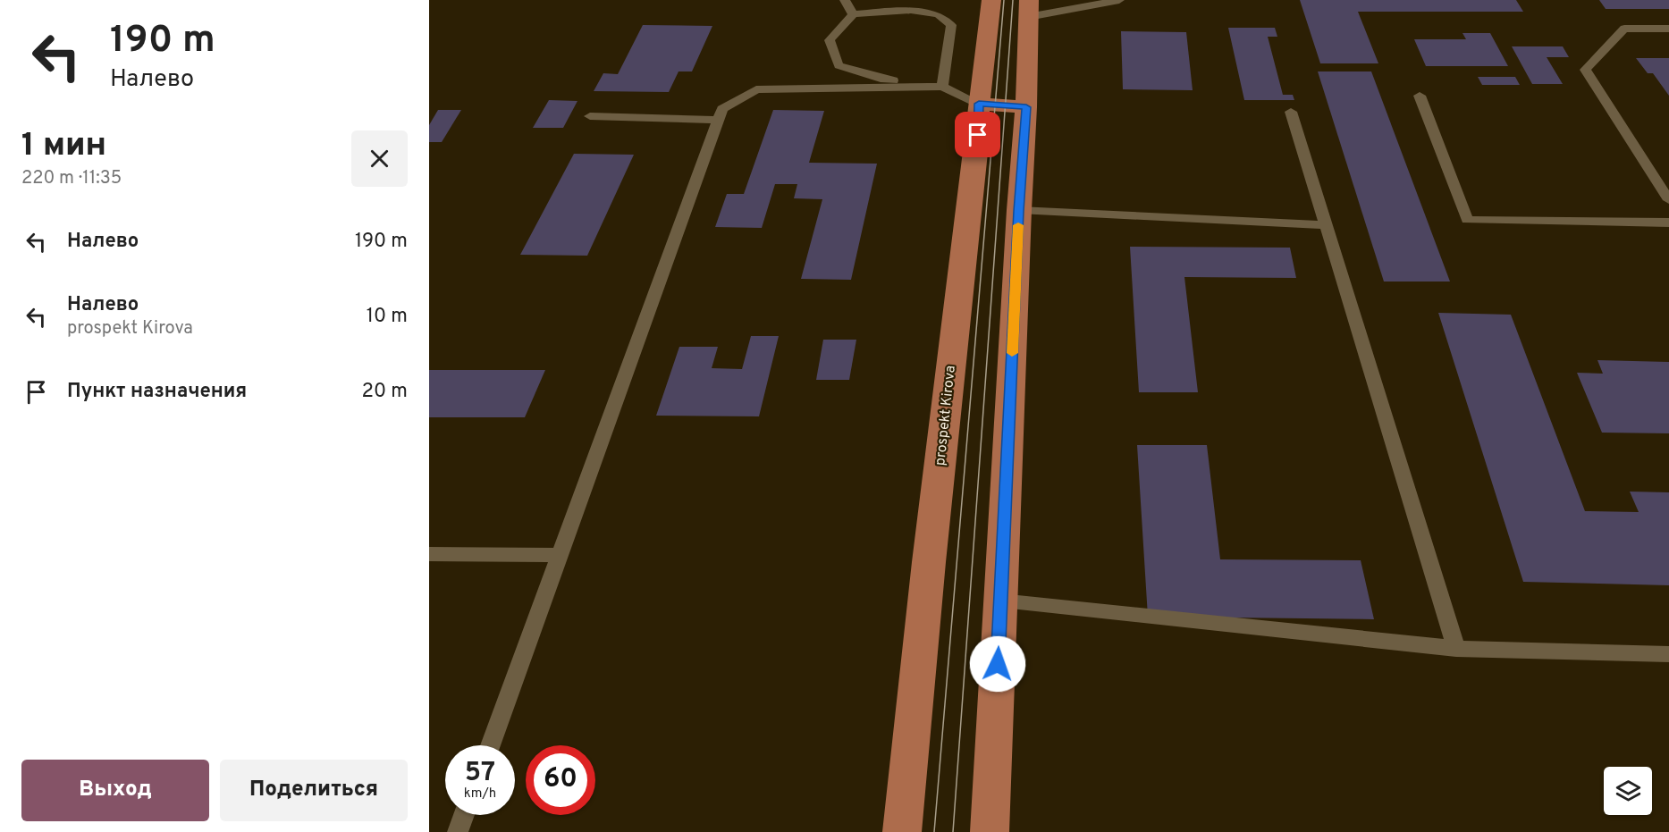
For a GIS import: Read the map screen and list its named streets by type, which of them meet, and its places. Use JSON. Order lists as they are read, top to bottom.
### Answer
{
  "streets": {
    "main road": ["prospekt Kirova"]
  },
  "page": {
    "turn": ["190 m", "Налево"],
    "heading": ["1 мин", "220 m · 11:35"],
    "list": [
      {
        "name": "Налево",
        "value": "190 m"
      },
      {
        "name": "Налево",
        "note": "prospekt Kirova",
        "value": "10 m"
      },
      {
        "name": "Пункт назначения",
        "value": "20 m"
      }
    ],
    "speed": "57 km/h",
    "limit": "60",
    "buttons": ["Выход", "Поделиться"]
  }
}
